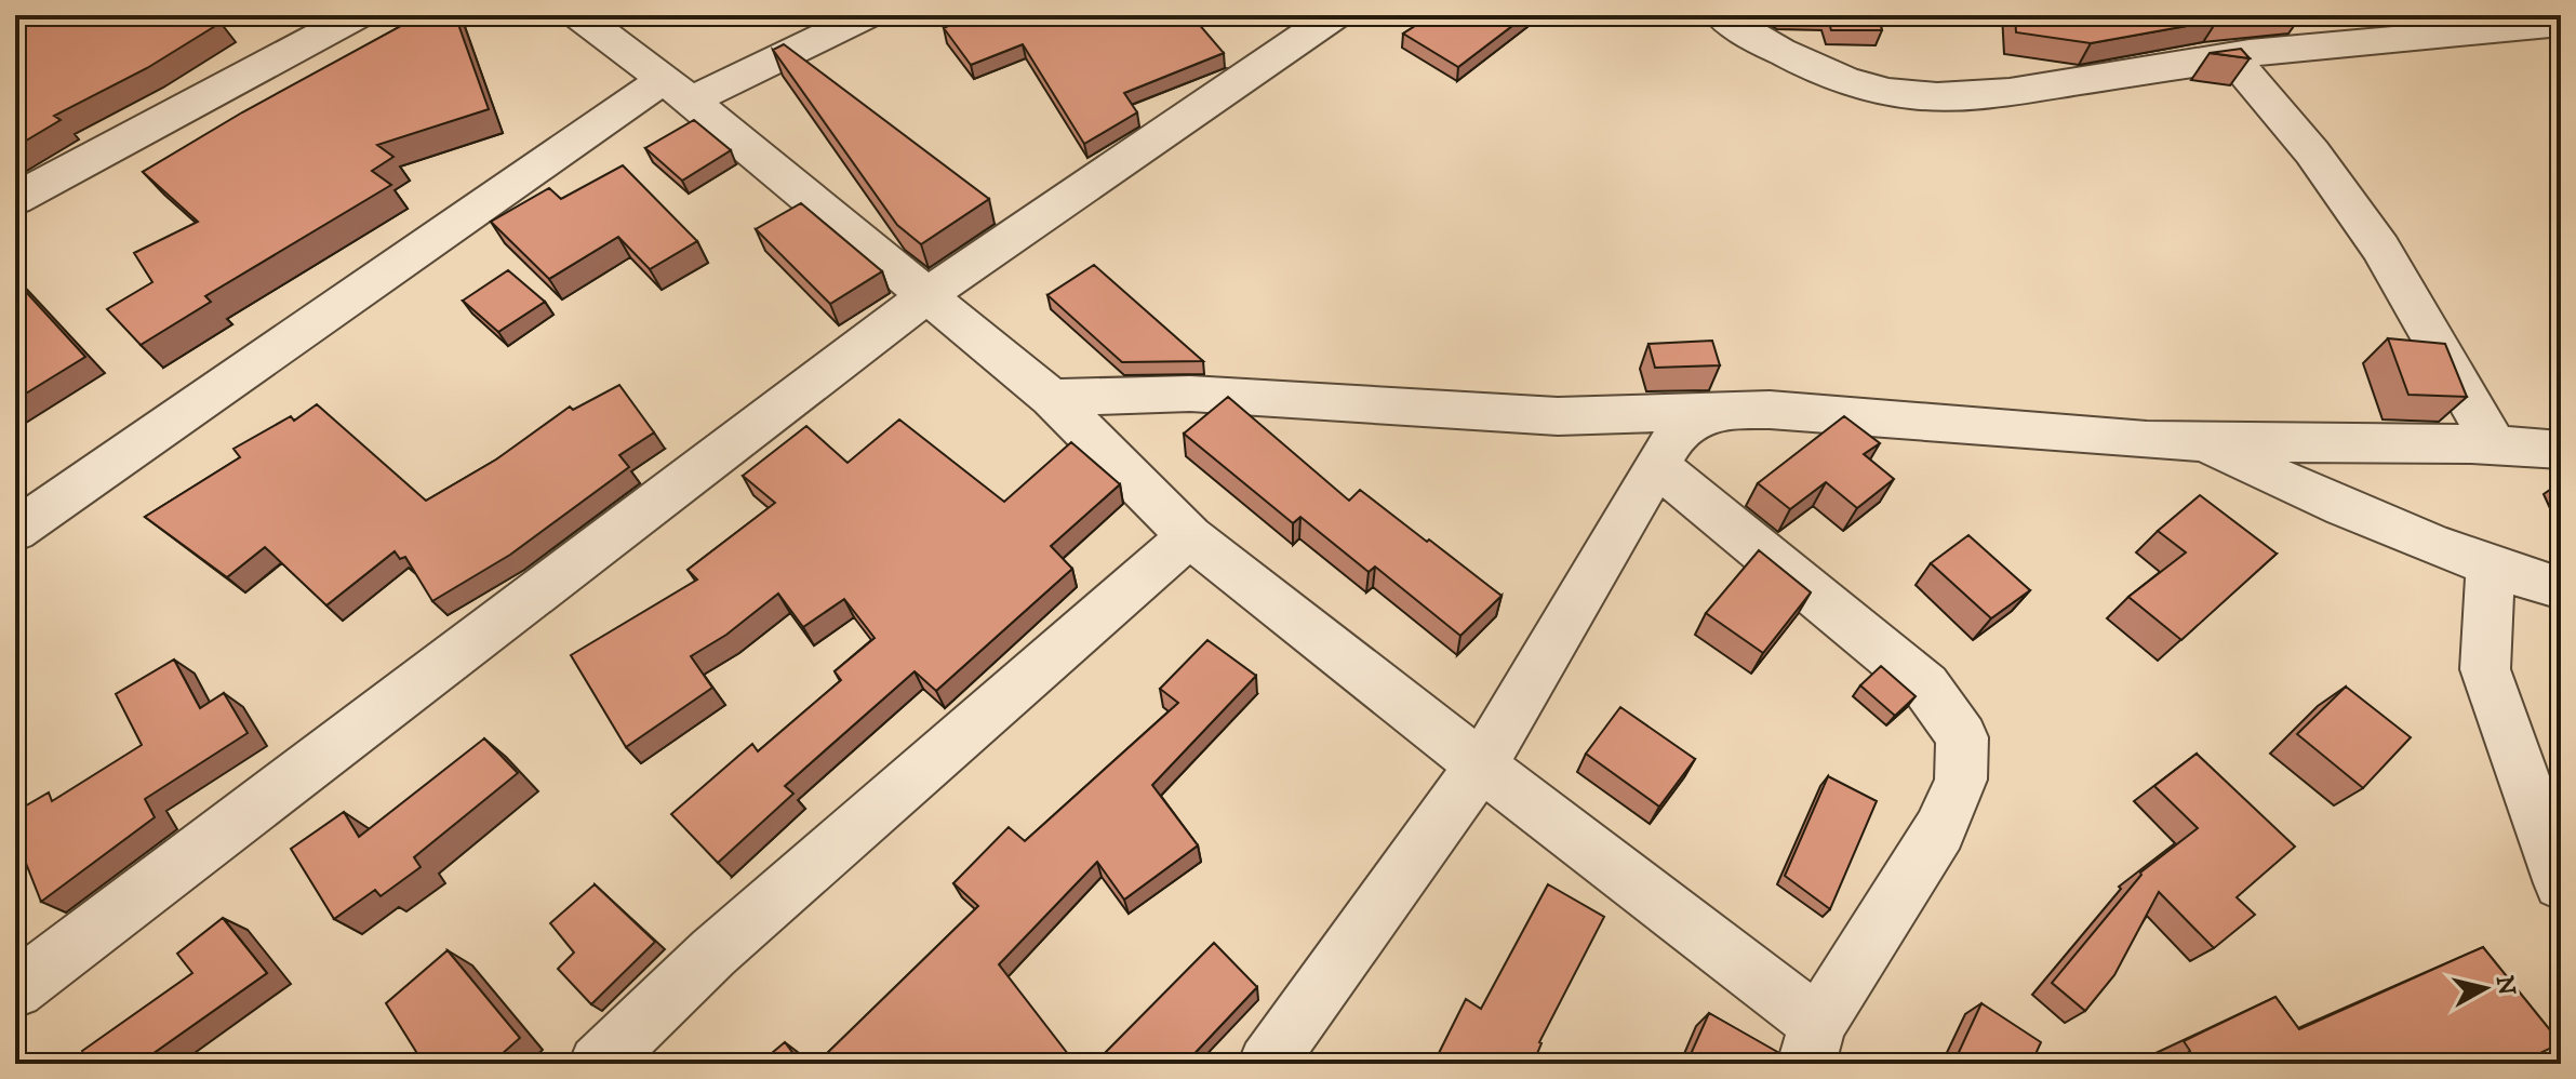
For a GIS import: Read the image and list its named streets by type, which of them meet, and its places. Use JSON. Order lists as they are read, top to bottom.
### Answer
{
  "north": "right"
}
